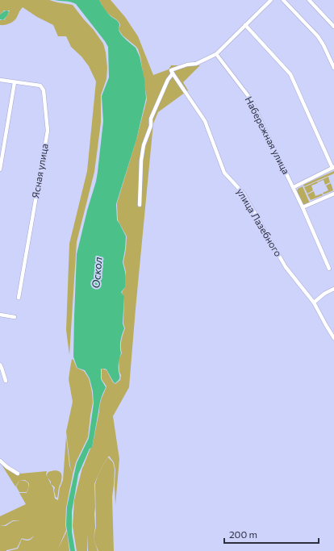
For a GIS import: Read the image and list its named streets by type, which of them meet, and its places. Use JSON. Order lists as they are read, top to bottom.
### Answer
{
  "streets": {
    "street": ["Набережная улица", "Ясная улица", "улица Лазебного"]
  },
  "water": ["Оскол"],
  "scale_bar": "200 m"
}
